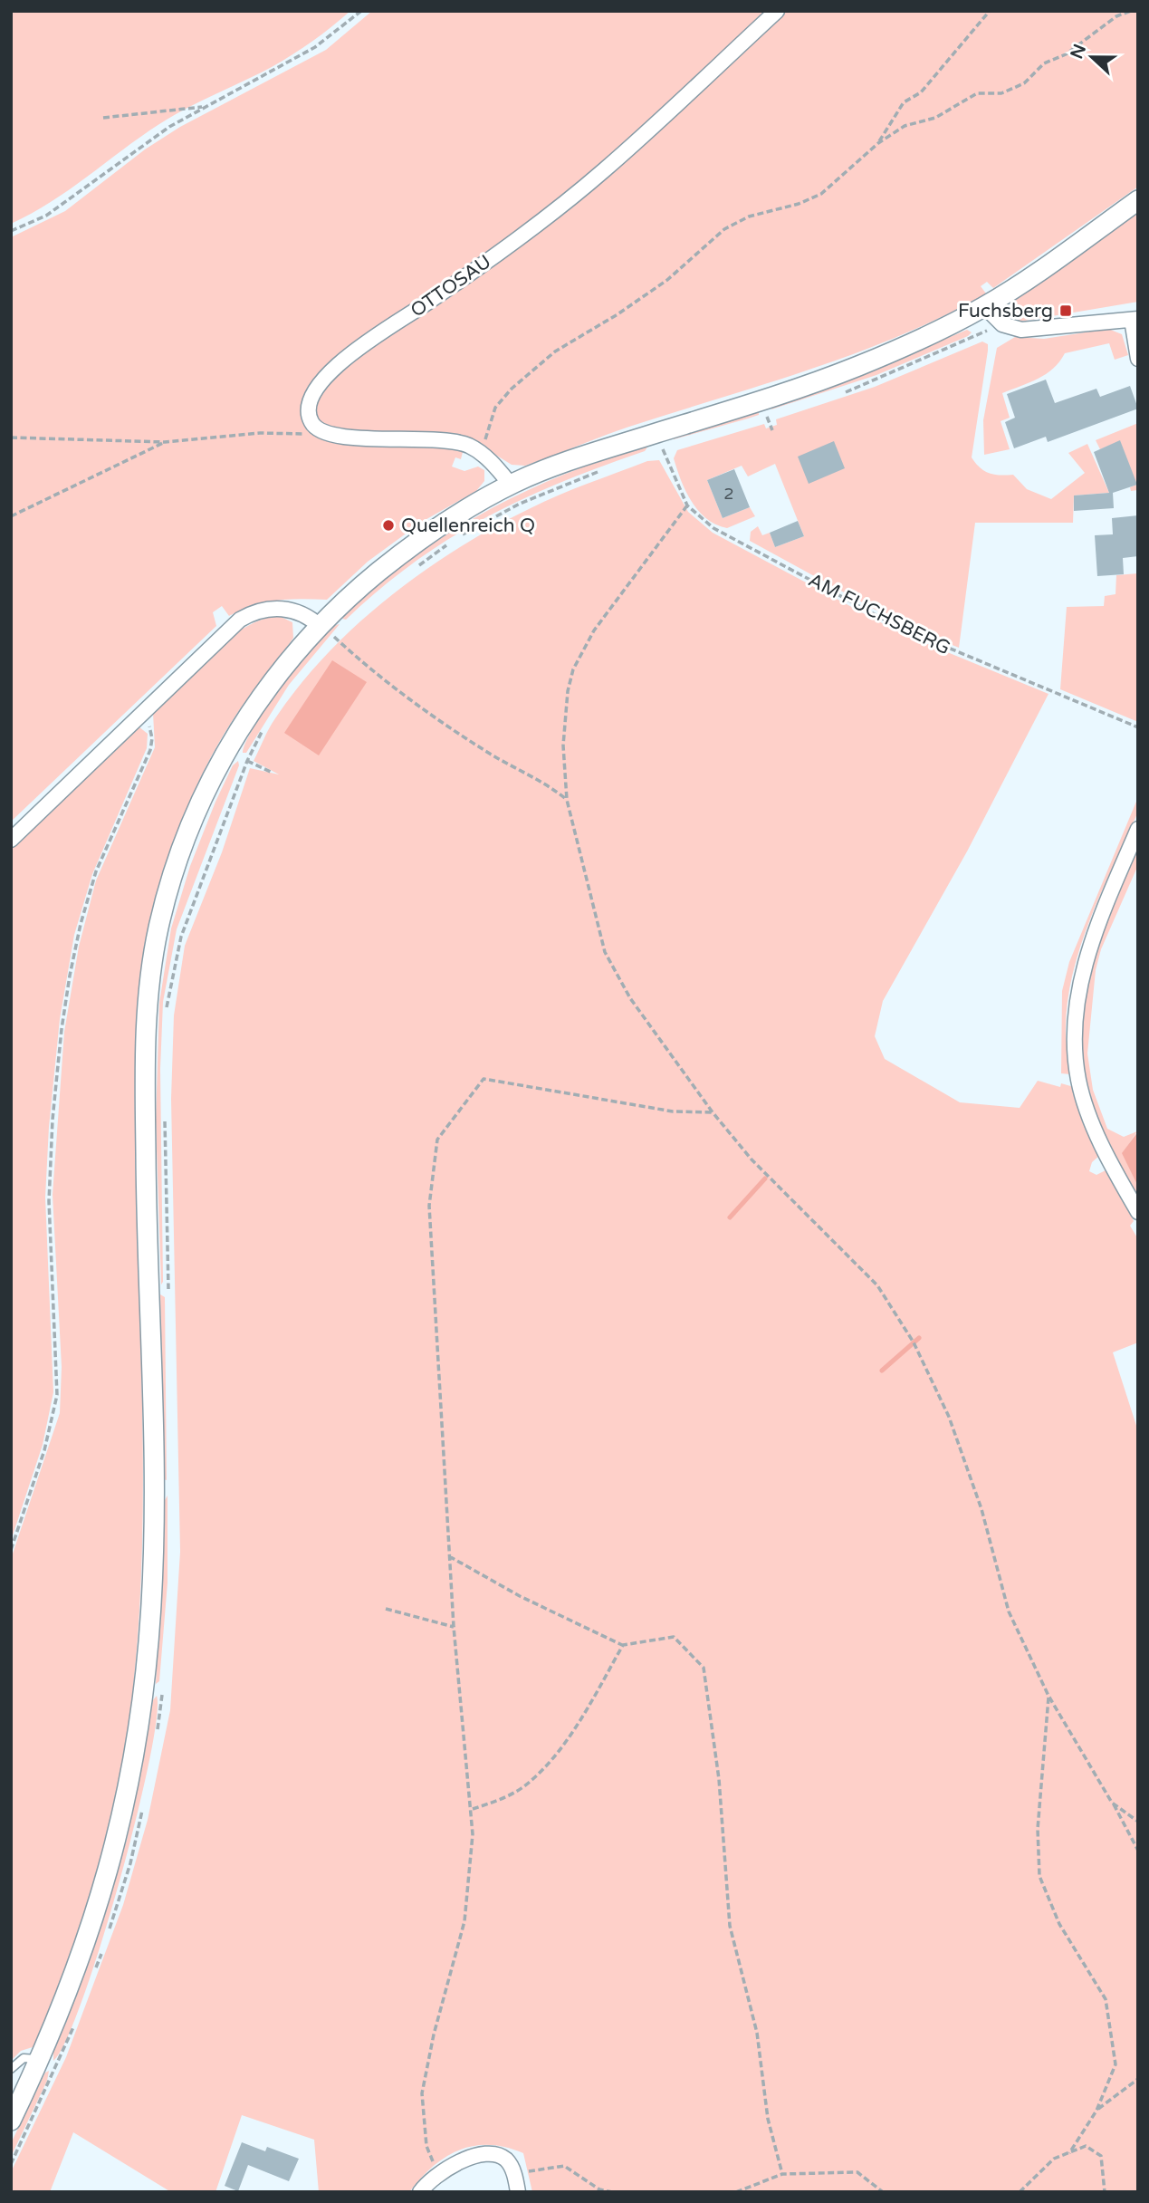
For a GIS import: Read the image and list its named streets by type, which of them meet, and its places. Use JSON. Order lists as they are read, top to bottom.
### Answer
{
  "streets": {
    "street": ["OTTOSAU"],
    "path": ["AM FUCHSBERG"]
  },
  "places": {
    "transit": ["Fuchsberg"],
    "other": ["Quellenreich Q"]
  },
  "house_numbers": ["2"],
  "north": "left"
}
